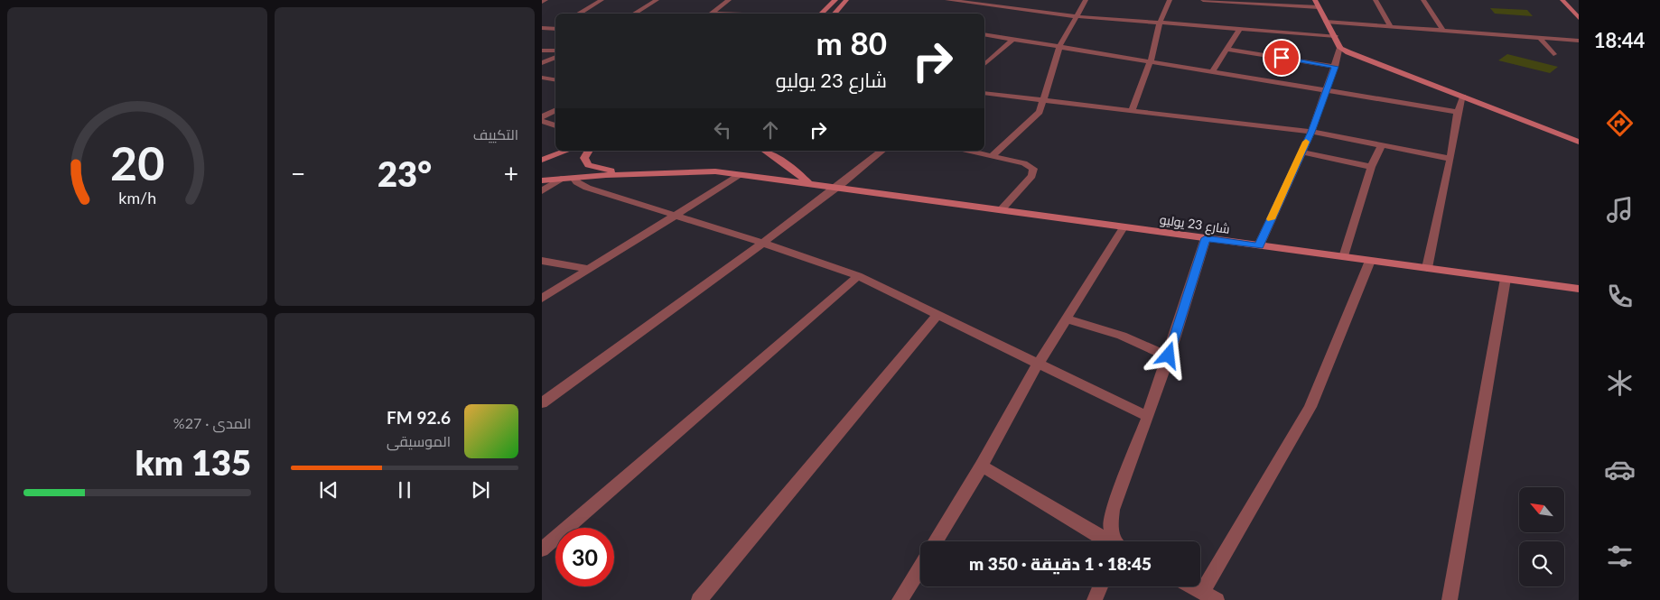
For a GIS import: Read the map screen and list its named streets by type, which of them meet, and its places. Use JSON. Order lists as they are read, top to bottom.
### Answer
{
  "streets": {
    "street": ["شارع 23 يوليو"]
  },
  "north": "top left",
  "page": {
    "tabs": "18:44",
    "tile": [
      "التكييف",
      ["المدى · 27%", "135 km"]
    ],
    "turn": ["80 m", "شارع 23 يوليو"],
    "heat": ["−", "23°", "+"],
    "song": ["92.6 FM", "الموسيقى"],
    "limit": "30",
    "trip": "18:45 · 1 دقيقة · 350 m",
    "gauge": ["20", "km/h"]
  }
}
